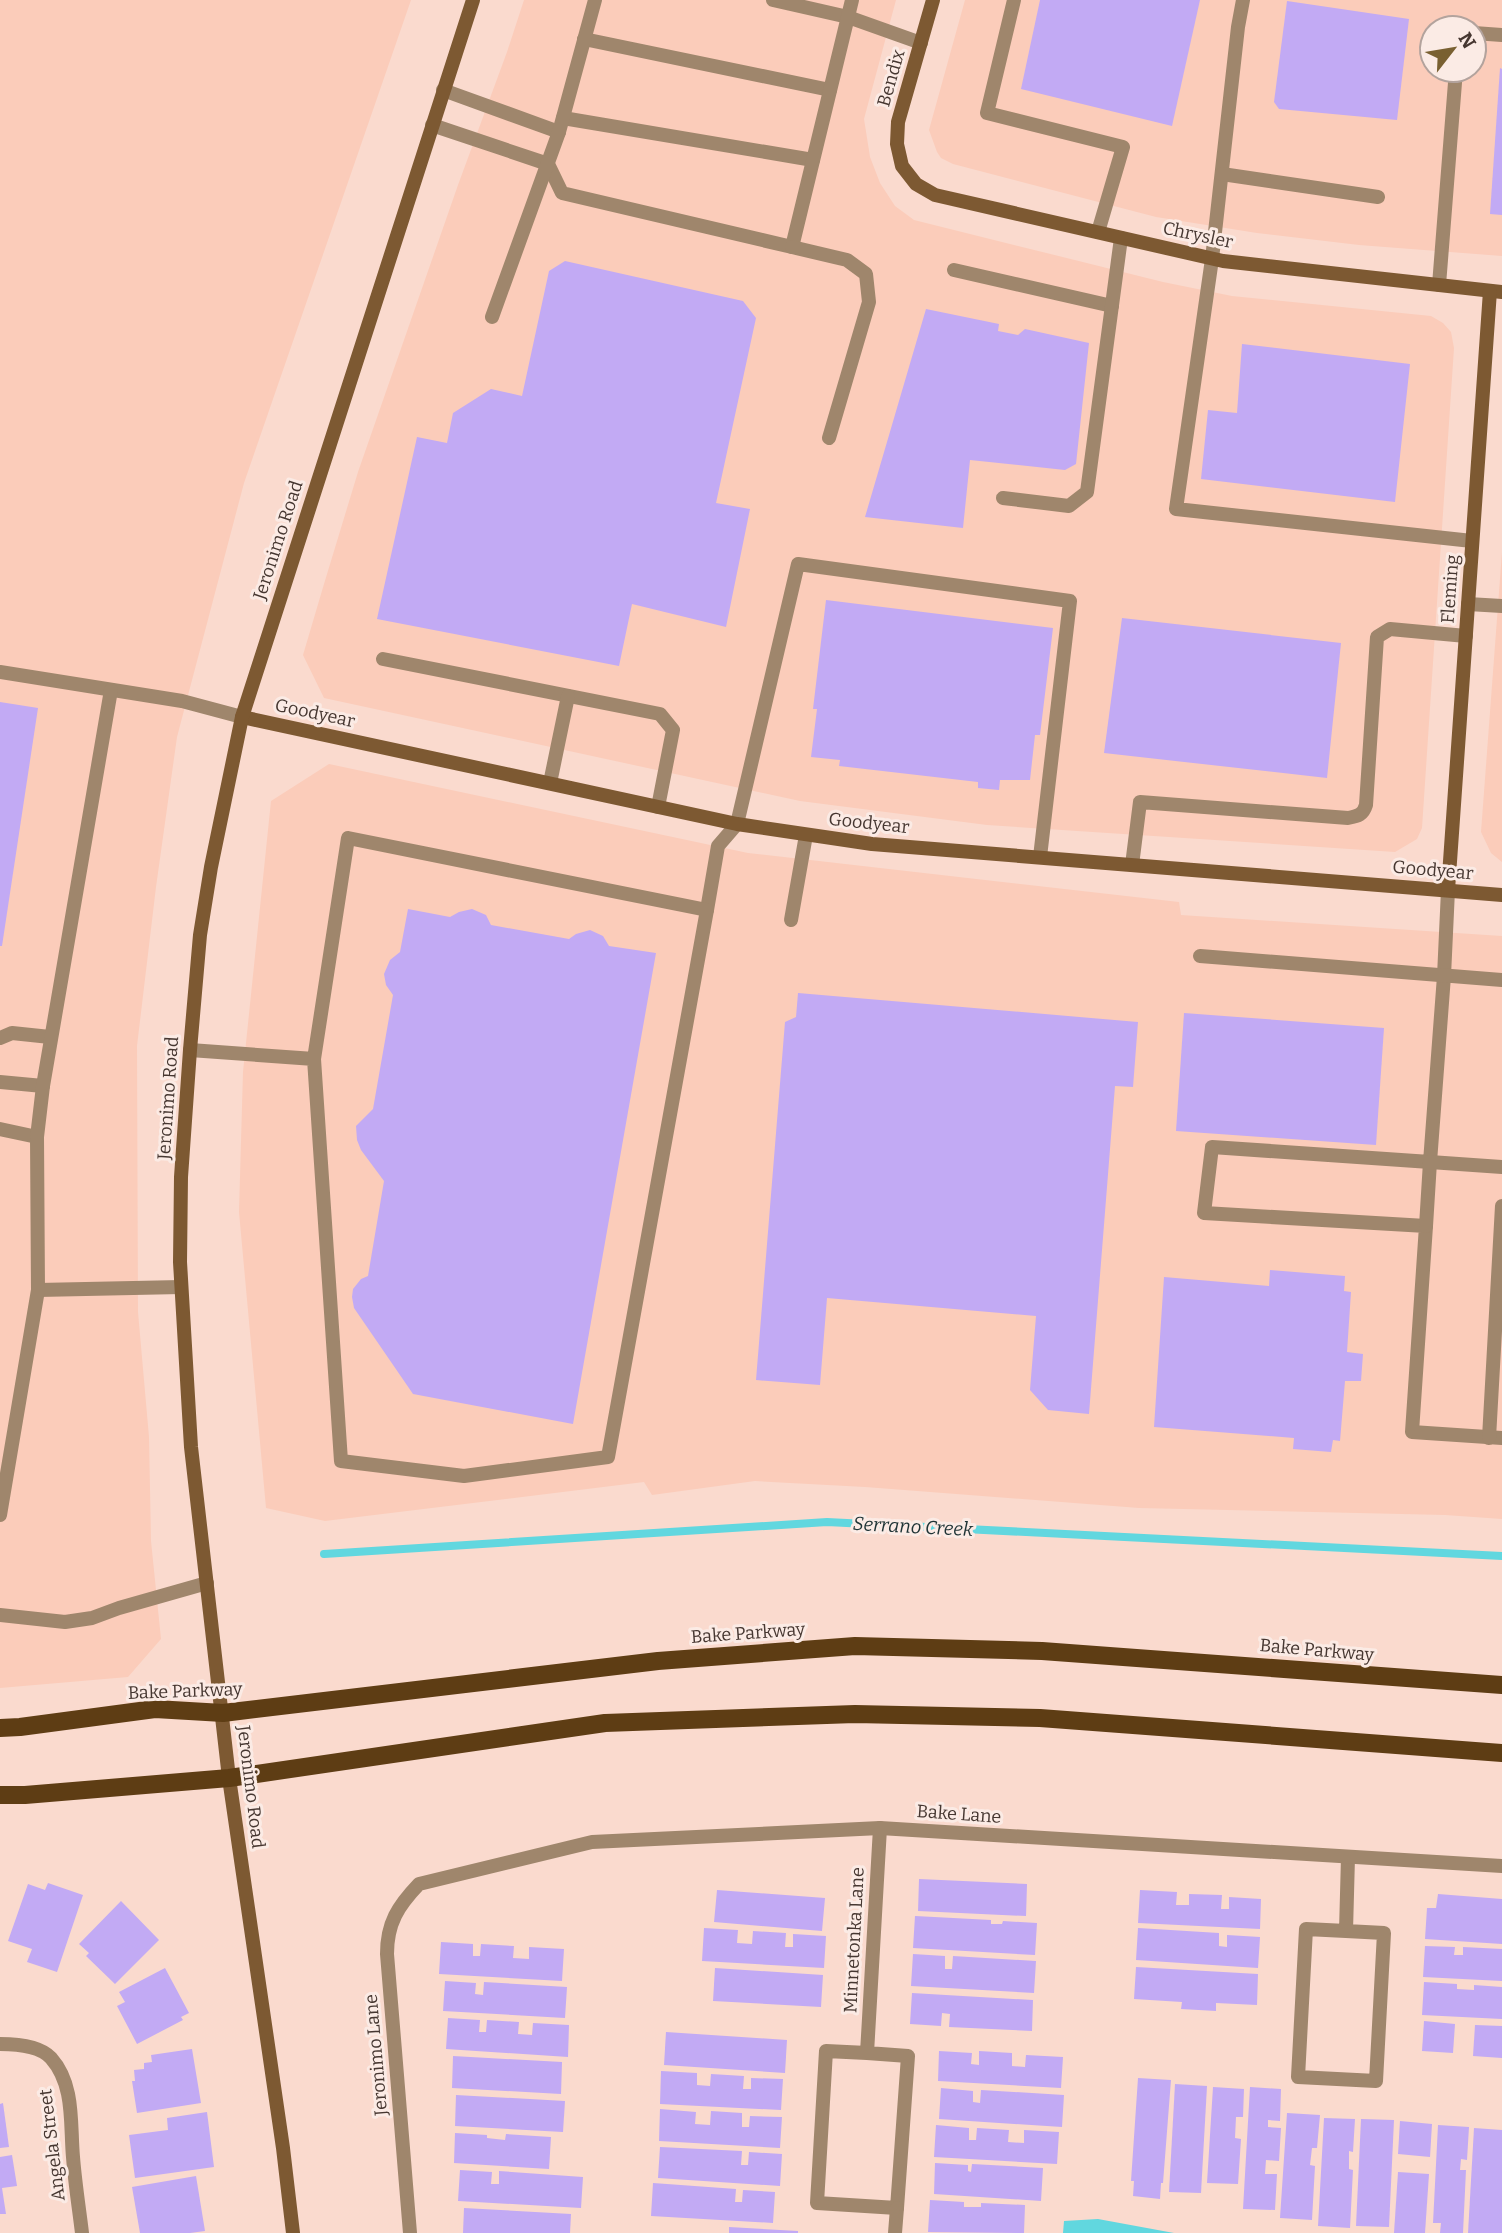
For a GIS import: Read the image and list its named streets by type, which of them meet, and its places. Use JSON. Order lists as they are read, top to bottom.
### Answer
{
  "streets": {
    "main road": ["Bake Parkway"],
    "street": [
      "Bendix",
      "Chrysler",
      "Jeronimo Road",
      "Fleming",
      "Goodyear",
      "Bake Lane",
      "Minnetonka Lane",
      "Jeronimo Lane",
      "Angela Street"
    ]
  },
  "crossings": [
    ["Bendix", "Chrysler"],
    ["Chrysler", "Fleming"],
    ["Jeronimo Road", "Goodyear"],
    ["Jeronimo Road", "Bake Parkway"],
    ["Fleming", "Goodyear"],
    ["Bake Lane", "Minnetonka Lane"],
    ["Bake Lane", "Jeronimo Lane"]
  ],
  "water": ["Serrano Creek"],
  "north": "top right"
}
